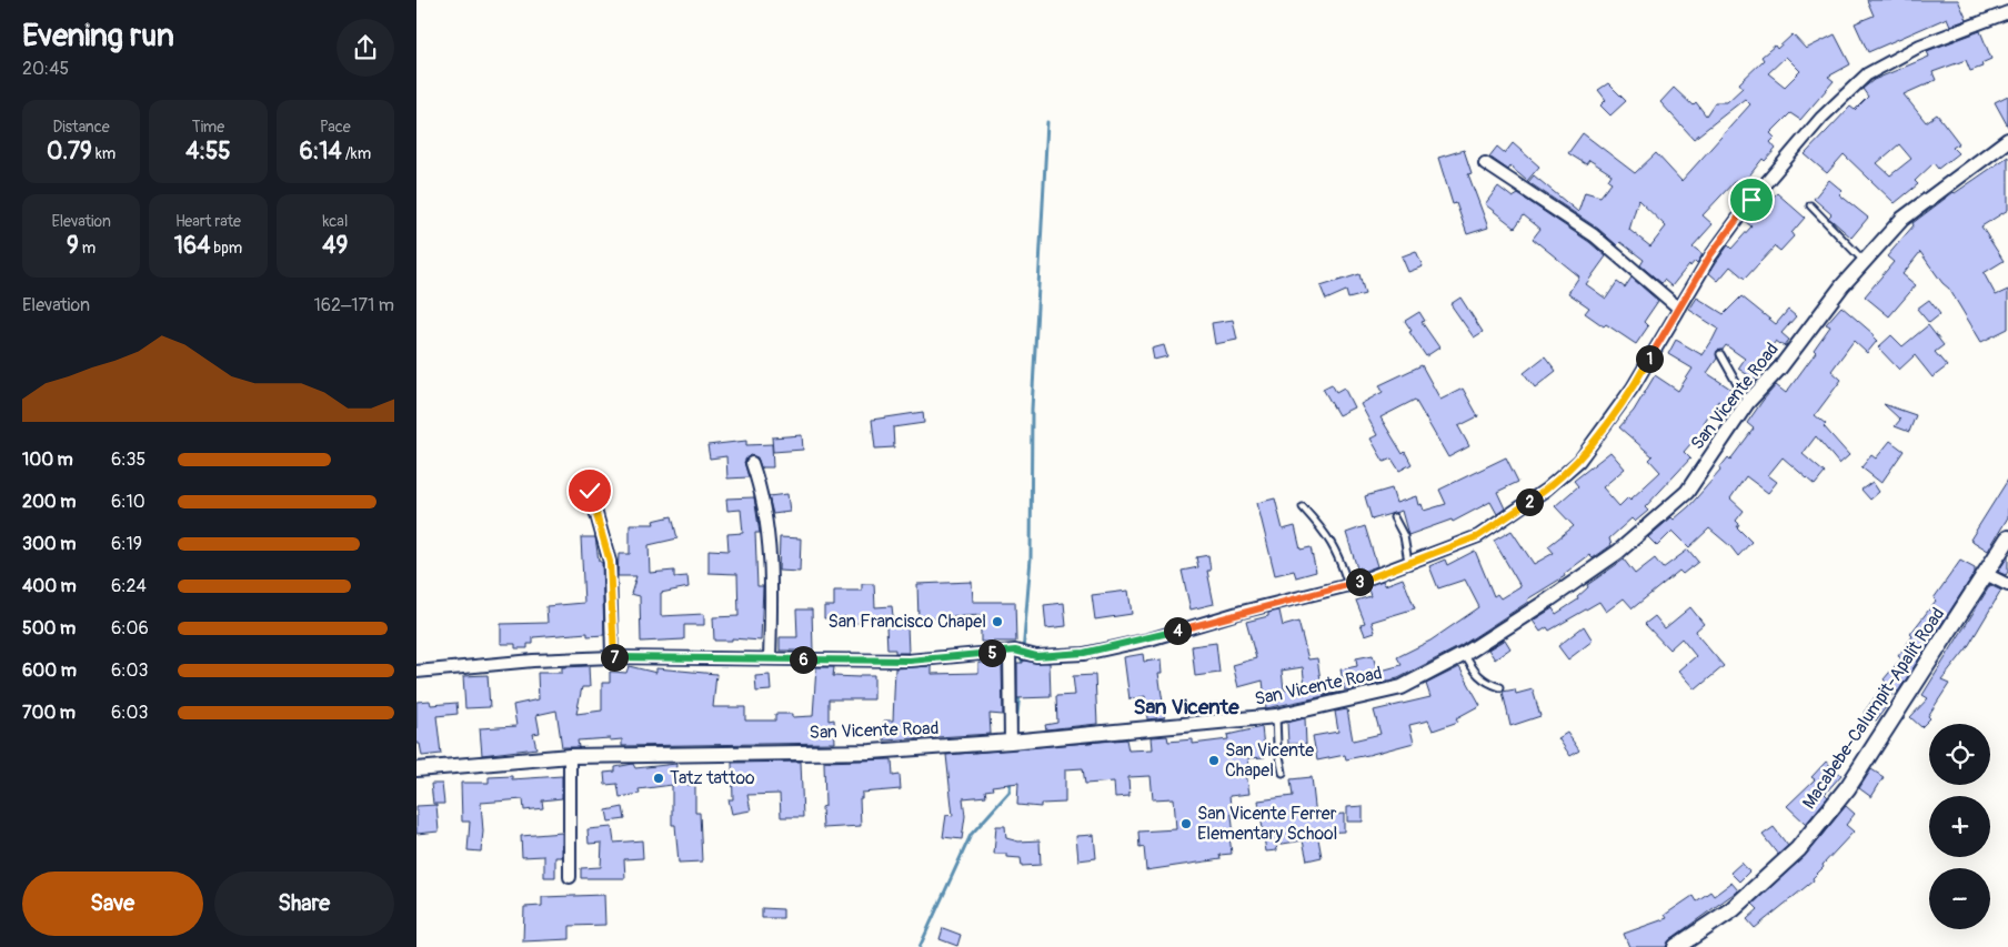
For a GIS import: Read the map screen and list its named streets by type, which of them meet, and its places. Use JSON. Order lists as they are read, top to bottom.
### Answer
{
  "streets": {
    "main road": ["Macabebe-Calumpit-Apalit Road"],
    "street": ["San Vicente Road"]
  },
  "districts": ["San Vicente"],
  "places": [
    "San Francisco Chapel",
    "San Vicente Chapel",
    "Tatz tattoo",
    "San Vicente Ferrer Elementary School"
  ],
  "page": {
    "heading": ["Evening run", "20:45"],
    "stats": [
      ["Distance", "0.79 km"],
      ["Time", "4:55"],
      ["Pace", "6:14 /km"],
      ["Elevation", "9 m"],
      ["Heart rate", "164 bpm"],
      ["kcal", "49"]
    ],
    "chart": ["Elevation", "162–171 m"],
    "pins": [
      "1",
      "2",
      "3",
      "4",
      "5",
      "7",
      "6"
    ],
    "list": [
      {
        "name": "100 m",
        "note": "6:35"
      },
      {
        "name": "200 m",
        "note": "6:10"
      },
      {
        "name": "300 m",
        "note": "6:19"
      },
      {
        "name": "400 m",
        "note": "6:24"
      },
      {
        "name": "500 m",
        "note": "6:06"
      },
      {
        "name": "600 m",
        "note": "6:03"
      },
      {
        "name": "700 m",
        "note": "6:03"
      }
    ],
    "map_buttons": ["+", "−"],
    "buttons": ["Save", "Share"]
  }
}
